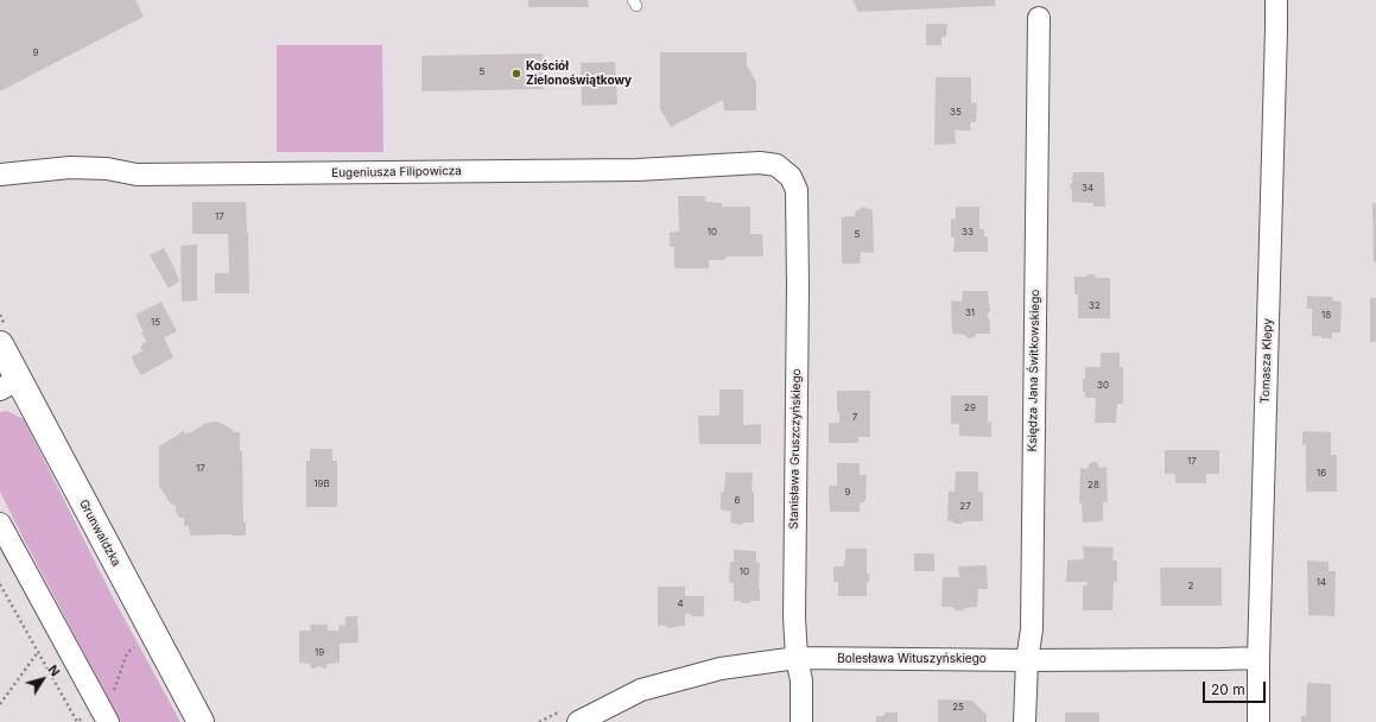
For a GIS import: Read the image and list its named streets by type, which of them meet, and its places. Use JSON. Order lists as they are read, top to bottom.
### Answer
{
  "streets": {
    "street": [
      "Eugeniusza Filipowicza",
      "Tomasza Klepy",
      "Księdza Jana Świtkowskiego",
      "Stanisława Gruszczyńskiego",
      "Grunwaldzka",
      "Bolesława Wituszyńskiego"
    ]
  },
  "crossings": [
    ["Eugeniusza Filipowicza", "Stanisława Gruszczyńskiego"],
    ["Tomasza Klepy", "Bolesława Wituszyńskiego"],
    ["Księdza Jana Świtkowskiego", "Bolesława Wituszyńskiego"],
    ["Stanisława Gruszczyńskiego", "Bolesława Wituszyńskiego"]
  ],
  "places": ["Kościół Zielonoświątkowy"],
  "house_numbers": [
    "9",
    "5",
    "35",
    "34",
    "17",
    "10",
    "33",
    "5",
    "32",
    "31",
    "18",
    "15",
    "30",
    "29",
    "7",
    "17",
    "17",
    "16",
    "19B",
    "28",
    "9",
    "6",
    "27",
    "10",
    "14",
    "2",
    "4",
    "19",
    "25"
  ],
  "scale_bar": "20 m",
  "north": "top right"
}
